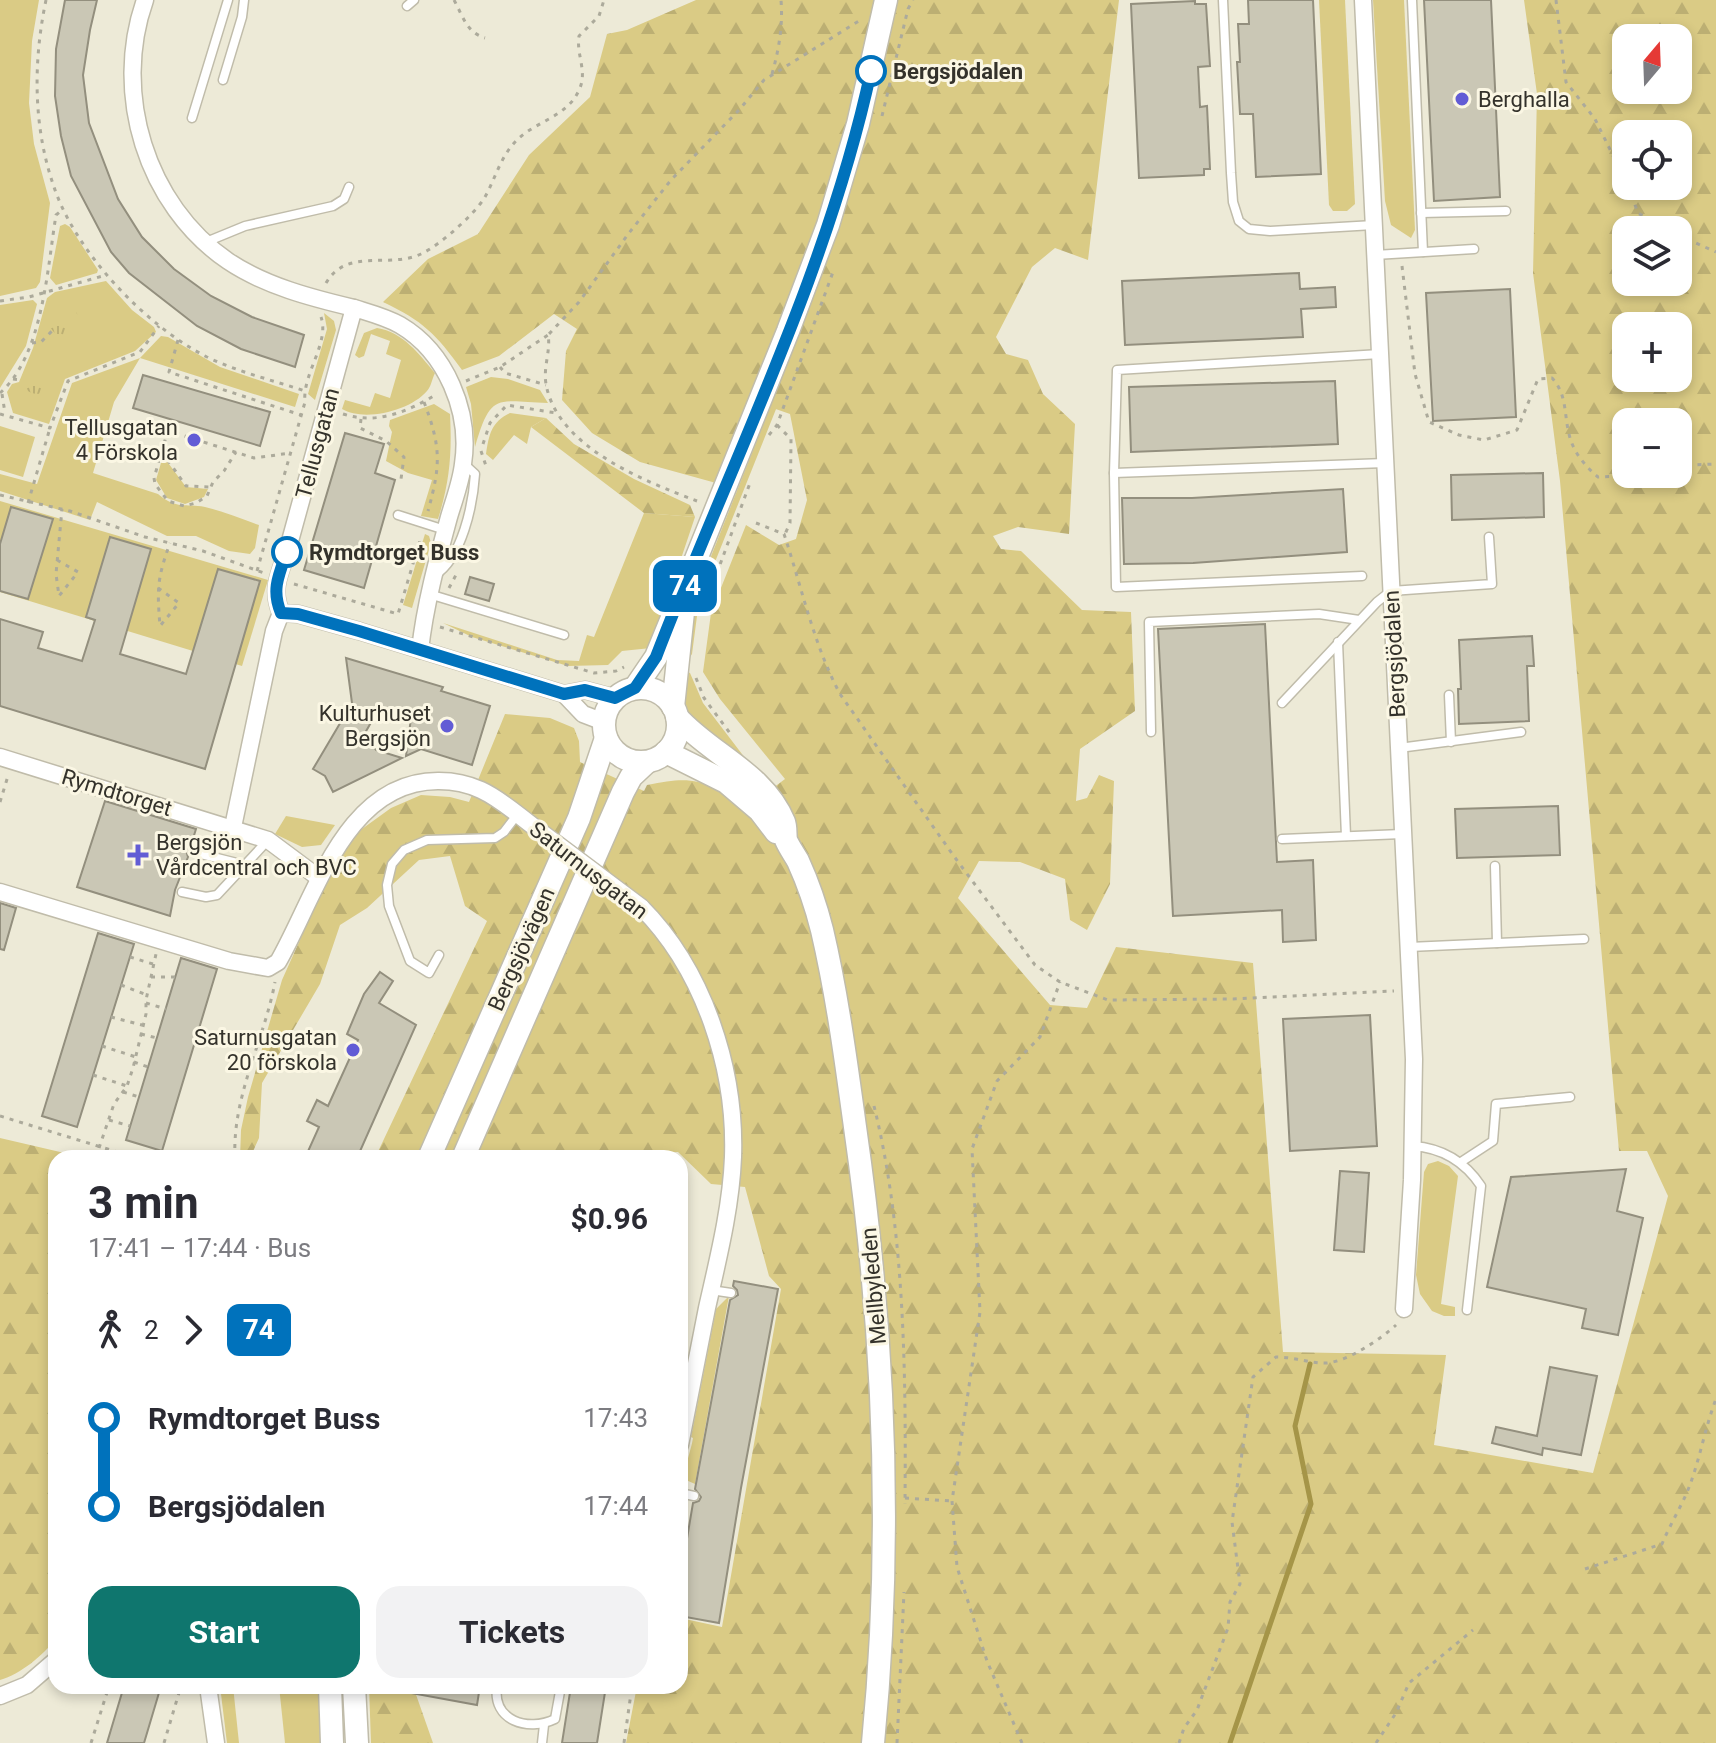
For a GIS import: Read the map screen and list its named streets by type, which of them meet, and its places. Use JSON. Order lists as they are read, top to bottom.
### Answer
{
  "streets": {
    "main road": ["Bergsjövägen", "Mellbyleden"],
    "street": [
      "Tellusgatan",
      "Bergsjödalen",
      "Rymdtorget",
      "Saturnusgatan"
    ]
  },
  "crossings": [
    ["Bergsjövägen", "Mellbyleden"]
  ],
  "places": {
    "other": [
      "Bergsjödalen",
      "Berghalla",
      "Tellusgatan 4 Förskola",
      "Rymdtorget Buss",
      "Kulturhuset Bergsjön",
      "Saturnusgatan 20 förskola"
    ],
    "health": ["Bergsjön Vårdcentral och BVC"]
  },
  "lines": ["bus line 74"],
  "north": "top",
  "page": {
    "on_map": "74",
    "map_buttons": ["+", "−"],
    "heading": ["3 min", "17:41 – 17:44 · Bus", "$0.96"],
    "legs": ["2", "74"],
    "list": [
      {
        "name": "Rymdtorget Buss",
        "value": "17:43"
      },
      {
        "name": "Bergsjödalen",
        "value": "17:44"
      }
    ],
    "buttons": ["Start", "Tickets"]
  }
}
